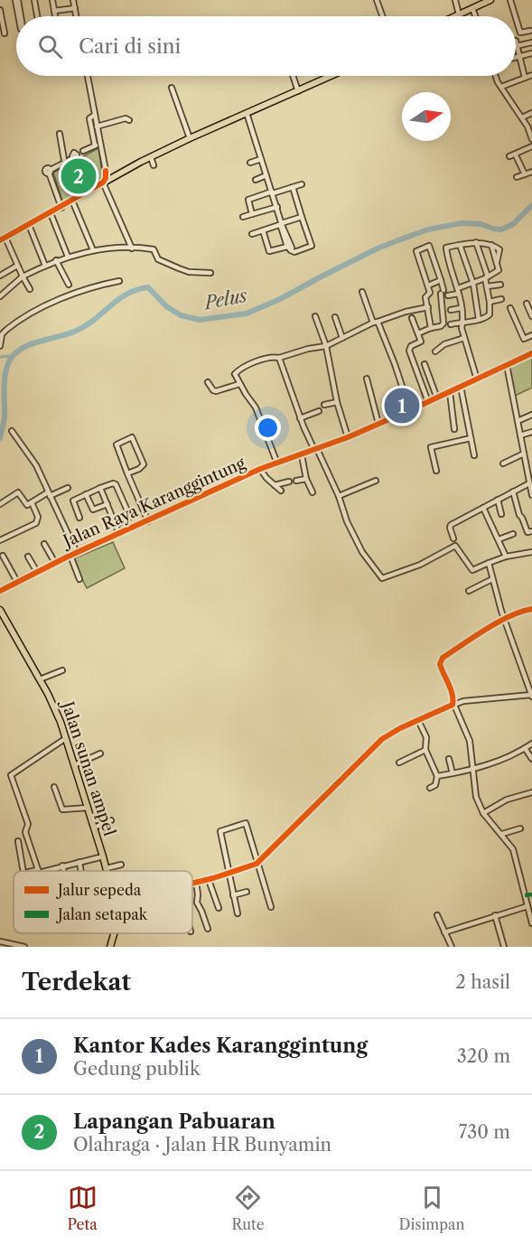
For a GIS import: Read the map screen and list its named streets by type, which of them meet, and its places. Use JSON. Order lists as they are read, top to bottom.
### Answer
{
  "streets": {
    "main road": ["Jalan sunan ampel"],
    "street": ["Jalan Raya Karanggintung"]
  },
  "water": ["Pelus"],
  "legend": ["Jalur sepeda", "Jalan setapak"],
  "north": "right",
  "page": {
    "search": "Cari di sini",
    "pins": ["2", "1"],
    "heading": ["Terdekat", "2 hasil"],
    "list": [
      {
        "mark": "1",
        "name": "Kantor Kades Karanggintung",
        "note": "Gedung publik",
        "value": "320 m"
      },
      {
        "mark": "2",
        "name": "Lapangan Pabuaran",
        "note": "Olahraga · Jalan HR Bunyamin",
        "value": "730 m"
      }
    ],
    "nav": ["Peta", "Rute", "Disimpan"]
  }
}
